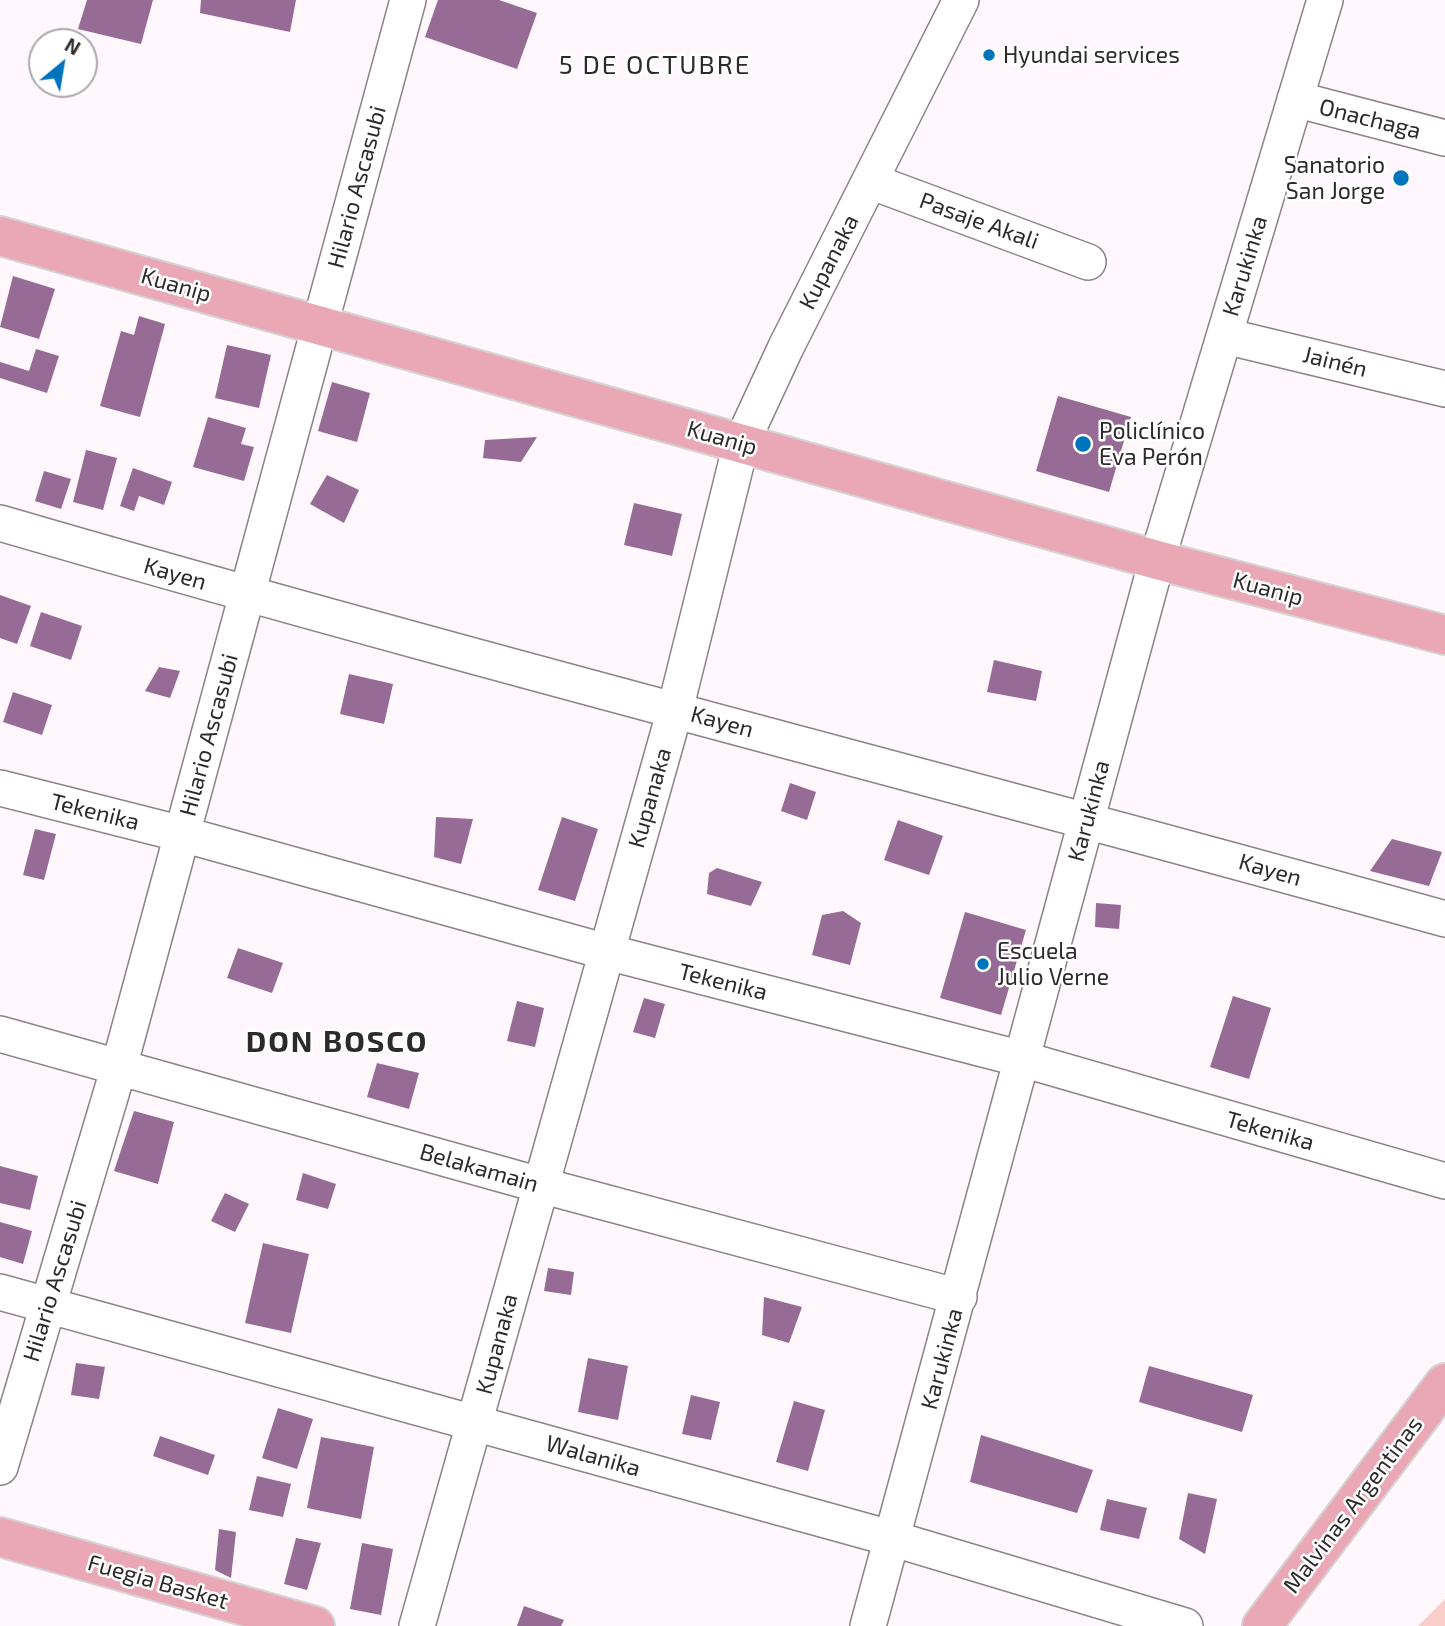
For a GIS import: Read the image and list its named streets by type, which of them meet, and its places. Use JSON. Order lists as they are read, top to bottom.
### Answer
{
  "streets": {
    "main road": ["Kuanip", "Malvinas Argentinas", "Fuegia Basket"],
    "street": [
      "Onachaga",
      "Hilario Ascasubi",
      "Pasaje Akali",
      "Kupanaka",
      "Karukinka",
      "Jainén",
      "Kayen",
      "Tekenika",
      "Belakamain",
      "Walanika"
    ]
  },
  "crossings": [
    ["Onachaga", "Karukinka"],
    ["Hilario Ascasubi", "Kuanip"],
    ["Hilario Ascasubi", "Kayen"],
    ["Hilario Ascasubi", "Tekenika"],
    ["Hilario Ascasubi", "Belakamain"],
    ["Hilario Ascasubi", "Walanika"],
    ["Pasaje Akali", "Kupanaka"],
    ["Kupanaka", "Kuanip"],
    ["Kupanaka", "Kayen"],
    ["Kupanaka", "Tekenika"],
    ["Kupanaka", "Belakamain"],
    ["Kupanaka", "Walanika"],
    ["Karukinka", "Kuanip"],
    ["Karukinka", "Jainén"],
    ["Karukinka", "Kayen"],
    ["Karukinka", "Tekenika"],
    ["Karukinka", "Belakamain"],
    ["Karukinka", "Walanika"]
  ],
  "districts": ["5 DE OCTUBRE", "DON BOSCO"],
  "places": [
    "Hyundai services",
    "Sanatorio San Jorge",
    "Policlínico Eva Perón",
    "Escuela Julio Verne"
  ],
  "north": "top right"
}
